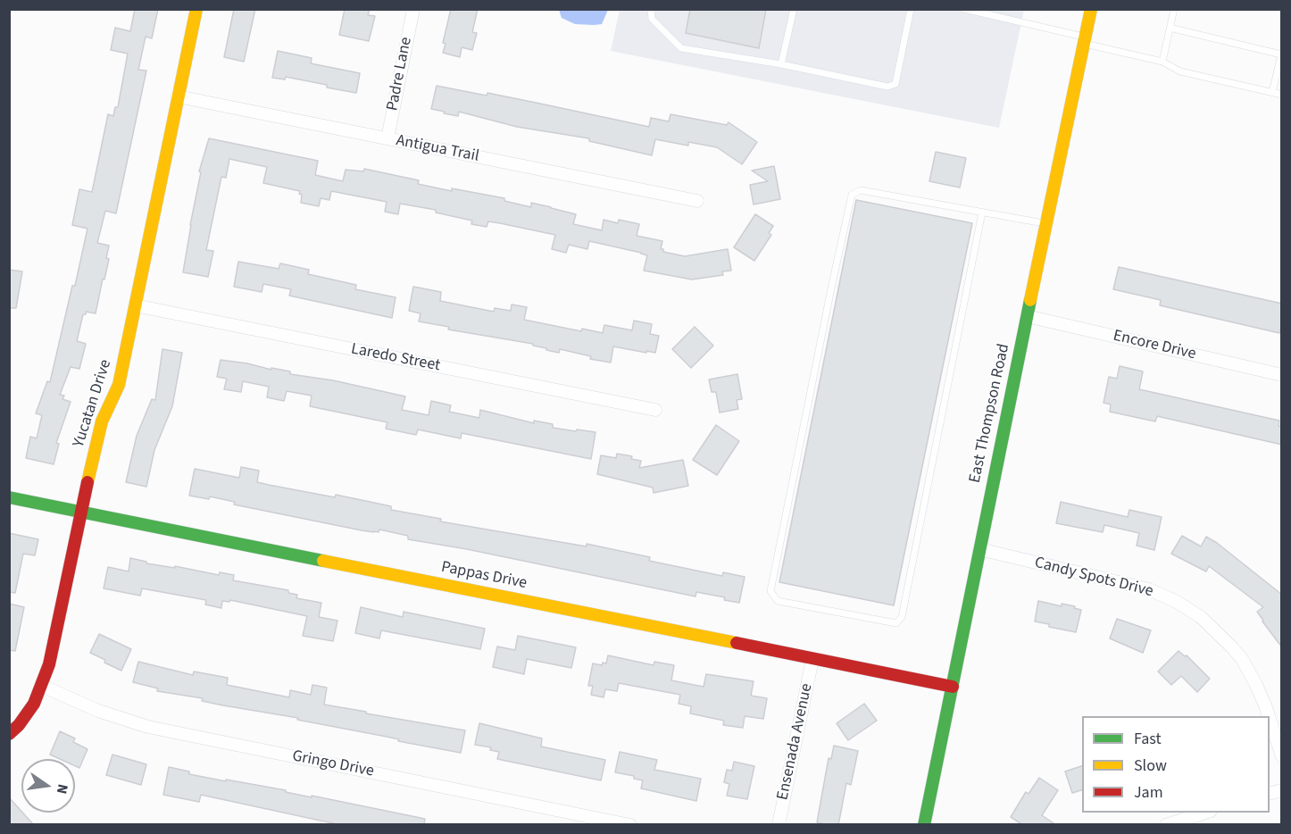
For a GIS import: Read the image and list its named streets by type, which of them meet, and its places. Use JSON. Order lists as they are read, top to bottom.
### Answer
{
  "streets": {
    "street": [
      "Padre Lane",
      "Antigua Trail",
      "Encore Drive",
      "Laredo Street",
      "Yucatan Drive",
      "East Thompson Road",
      "Pappas Drive",
      "Candy Spots Drive",
      "Ensenada Avenue",
      "Gringo Drive"
    ]
  },
  "crossings": [
    ["Padre Lane", "Antigua Trail"],
    ["Antigua Trail", "Yucatan Drive"],
    ["Encore Drive", "East Thompson Road"],
    ["Laredo Street", "Yucatan Drive"],
    ["Yucatan Drive", "Pappas Drive"],
    ["Yucatan Drive", "Gringo Drive"],
    ["East Thompson Road", "Pappas Drive"],
    ["East Thompson Road", "Candy Spots Drive"],
    ["Pappas Drive", "Ensenada Avenue"]
  ],
  "legend": ["Fast", "Slow", "Jam"],
  "north": "right"
}
